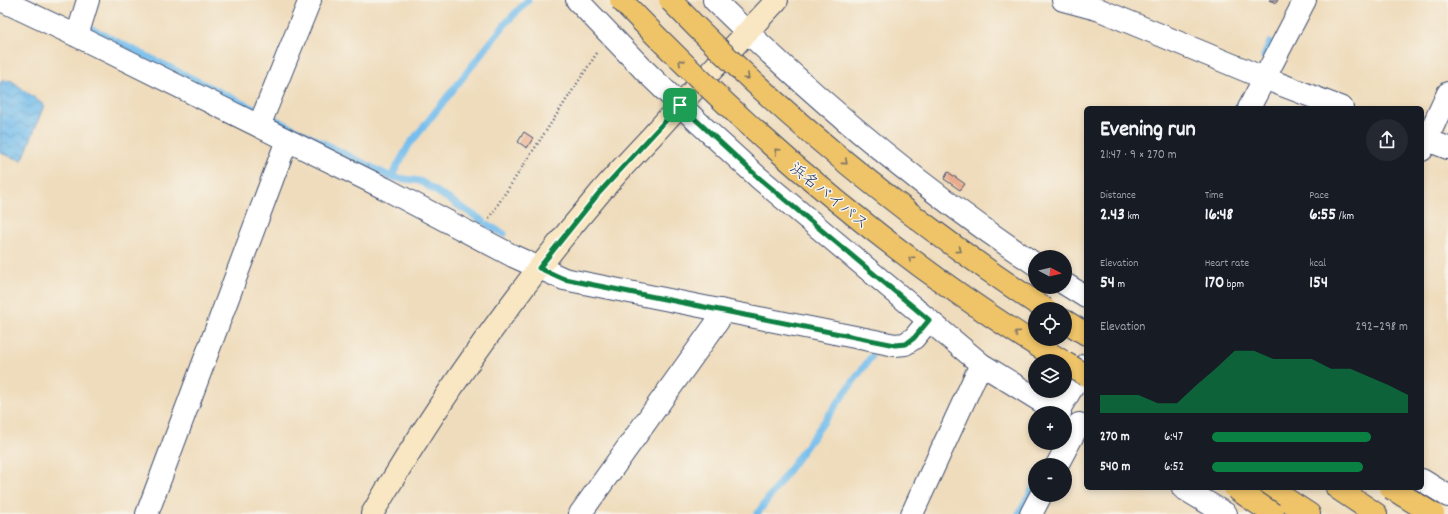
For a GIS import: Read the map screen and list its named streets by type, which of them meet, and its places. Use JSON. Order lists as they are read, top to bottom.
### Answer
{
  "streets": {
    "highway": ["浜名バイパス"]
  },
  "north": "right",
  "page": {
    "heading": ["Evening run", "21:47 · 9 × 270 m"],
    "stats": [
      ["Distance", "2.43 km"],
      ["Time", "16:48"],
      ["Pace", "6:55 /km"],
      ["Elevation", "54 m"],
      ["Heart rate", "170 bpm"],
      ["kcal", "154"]
    ],
    "map_buttons": ["+", "−"],
    "chart": ["Elevation", "292–298 m"],
    "list": [
      {
        "name": "270 m",
        "note": "6:47"
      },
      {
        "name": "540 m",
        "note": "6:52"
      }
    ]
  }
}
